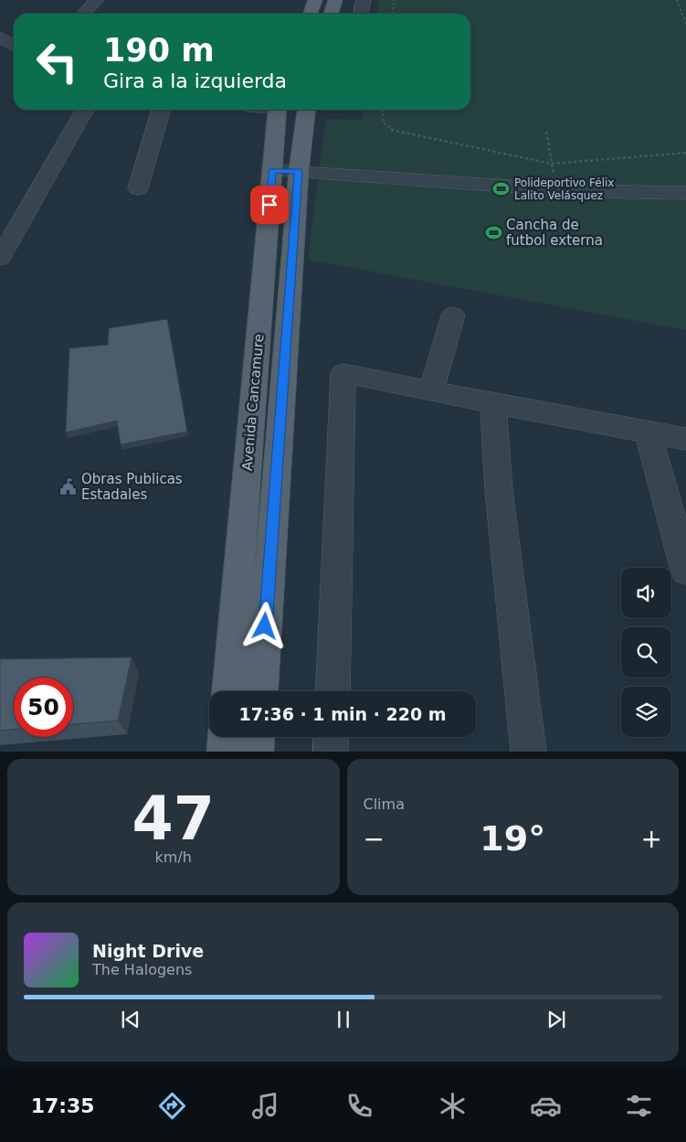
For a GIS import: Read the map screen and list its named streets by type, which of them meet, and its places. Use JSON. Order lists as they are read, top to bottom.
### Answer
{
  "streets": {
    "main road": ["Avenida Cancamure"]
  },
  "places": {
    "sports": ["Polideportivo Félix Lalito Velásquez", "Cancha de futbol externa"],
    "public building": ["Obras Publicas Estadales"]
  },
  "page": {
    "turn": ["190 m", "Gira a la izquierda"],
    "limit": "50",
    "trip": "17:36 · 1 min · 220 m",
    "tile": [
      ["47", "km/h"],
      "Clima"
    ],
    "heat": ["−", "19°", "+"],
    "song": ["Night Drive", "The Halogens"],
    "tabs": "17:35"
  }
}
